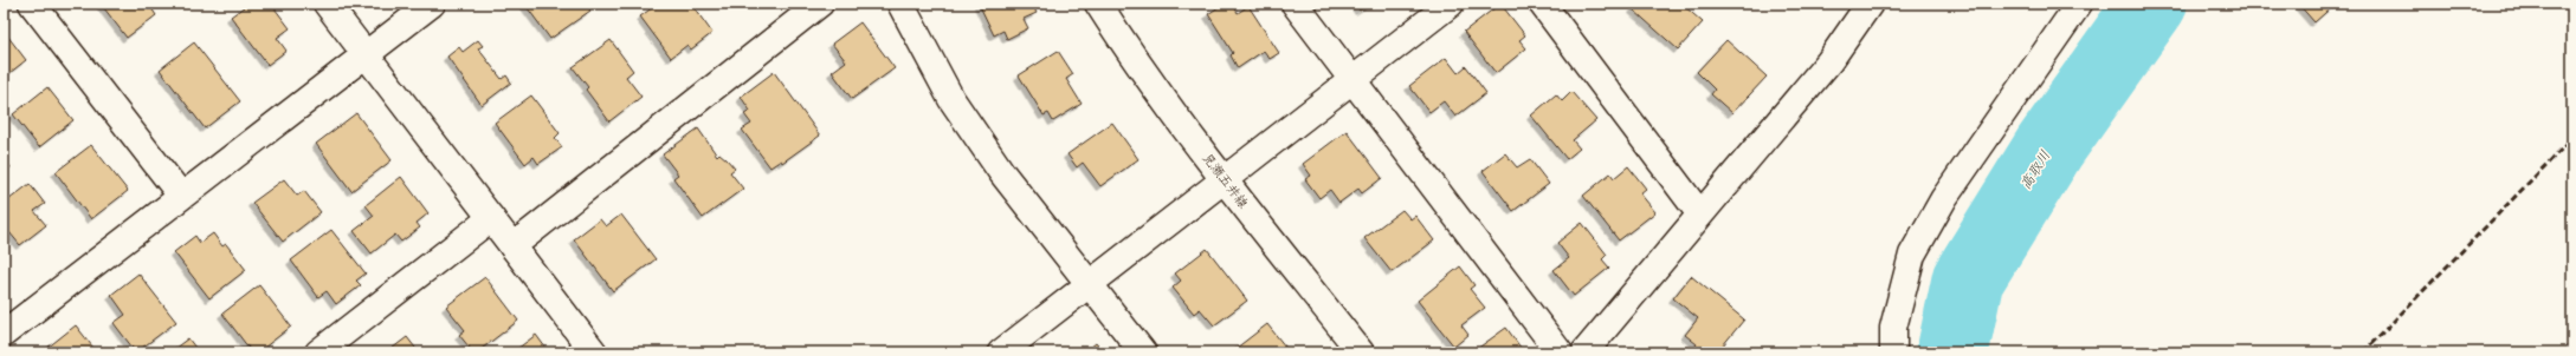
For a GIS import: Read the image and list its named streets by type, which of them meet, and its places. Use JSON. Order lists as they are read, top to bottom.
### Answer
{
  "streets": {
    "street": ["見瀬五井線"]
  },
  "water": ["高取川"]
}
